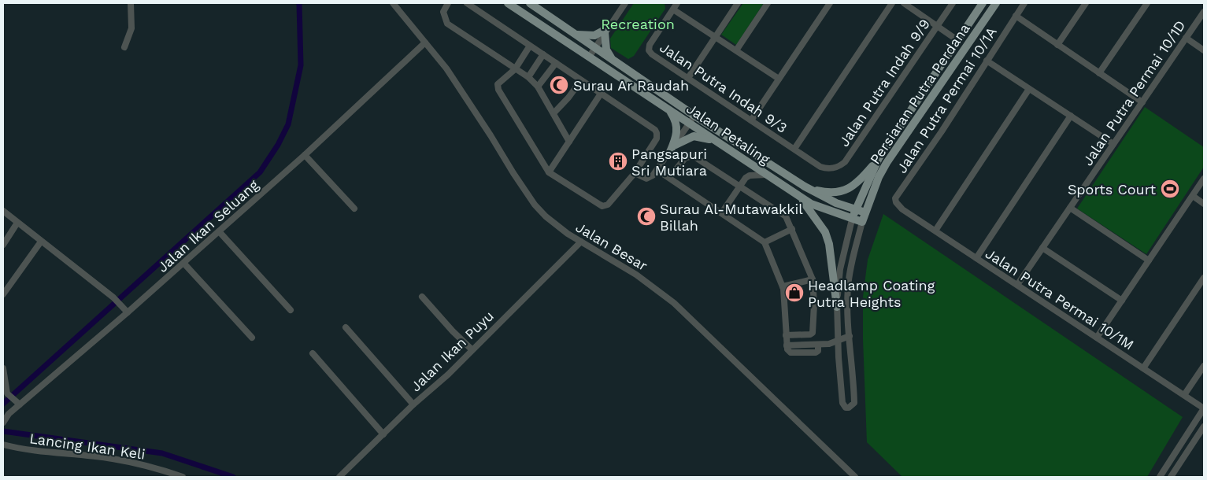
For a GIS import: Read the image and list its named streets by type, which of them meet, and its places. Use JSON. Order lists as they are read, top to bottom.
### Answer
{
  "streets": {
    "main road": ["Persiaran Putra Perdana", "Jalan Petaling"],
    "street": [
      "Jalan Putra Indah 9/9",
      "Jalan Putra Indah 9/3",
      "Jalan Putra Permai 10/1D",
      "Jalan Putra Permai 10/1A",
      "Jalan Ikan Seluang",
      "Jalan Besar",
      "Jalan Putra Permai 10/1M",
      "Jalan Ikan Puyu",
      "Lancing Ikan Keli"
    ]
  },
  "crossings": [
    ["Jalan Putra Indah 9/9", "Jalan Putra Indah 9/3"],
    ["Jalan Putra Permai 10/1D", "Jalan Putra Permai 10/1M"],
    ["Persiaran Putra Perdana", "Jalan Petaling"],
    ["Jalan Putra Permai 10/1A", "Jalan Putra Permai 10/1M"],
    ["Jalan Ikan Seluang", "Jalan Besar"],
    ["Jalan Besar", "Jalan Ikan Puyu"]
  ],
  "parks": ["Recreation"],
  "places": {
    "mosque": ["Surau Ar Raudah", "Surau Al-Mutawakkil Billah"],
    "building": ["Pangsapuri Sri Mutiara"],
    "sports": ["Sports Court"],
    "shop": ["Headlamp Coating Putra Heights"]
  }
}
